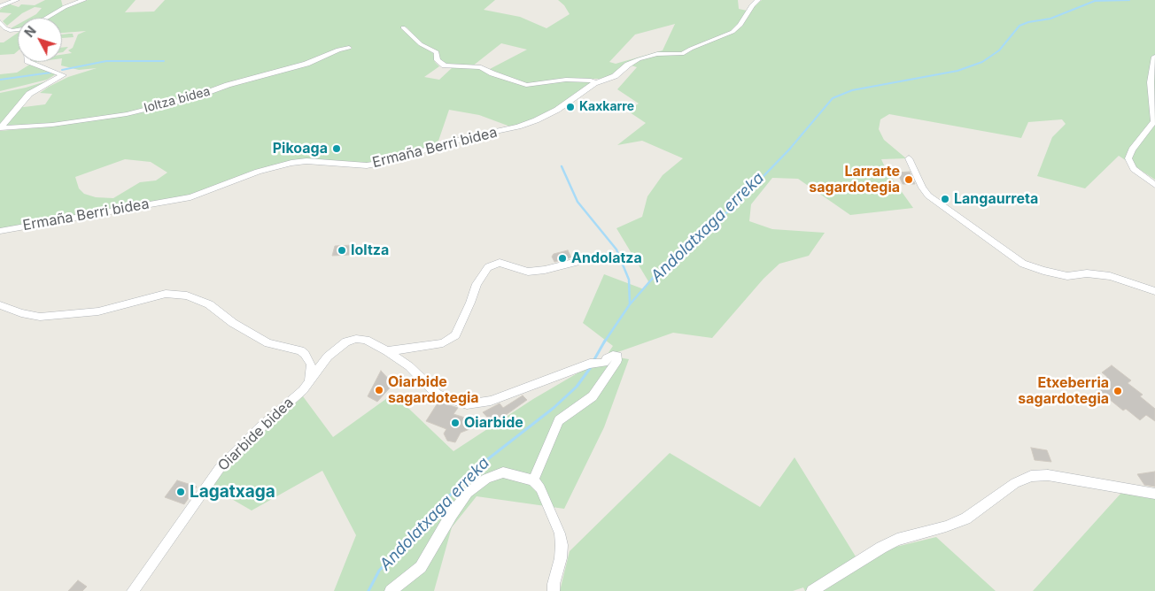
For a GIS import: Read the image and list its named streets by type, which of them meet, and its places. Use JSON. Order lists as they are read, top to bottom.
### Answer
{
  "streets": {
    "street": ["Ioltza bidea", "Ermaña Berri bidea", "Oiarbide bidea"]
  },
  "water": ["Andolatxaga erreka"],
  "places": [
    "Kaxkarre",
    "Pikoaga",
    "Larrarte sagardotegia",
    "Langaurreta",
    "Ioltza",
    "Andolatza",
    "Oiarbide sagardotegia",
    "Etxeberria sagardotegia",
    "Oiarbide",
    "Lagatxaga"
  ],
  "north": "top left"
}
